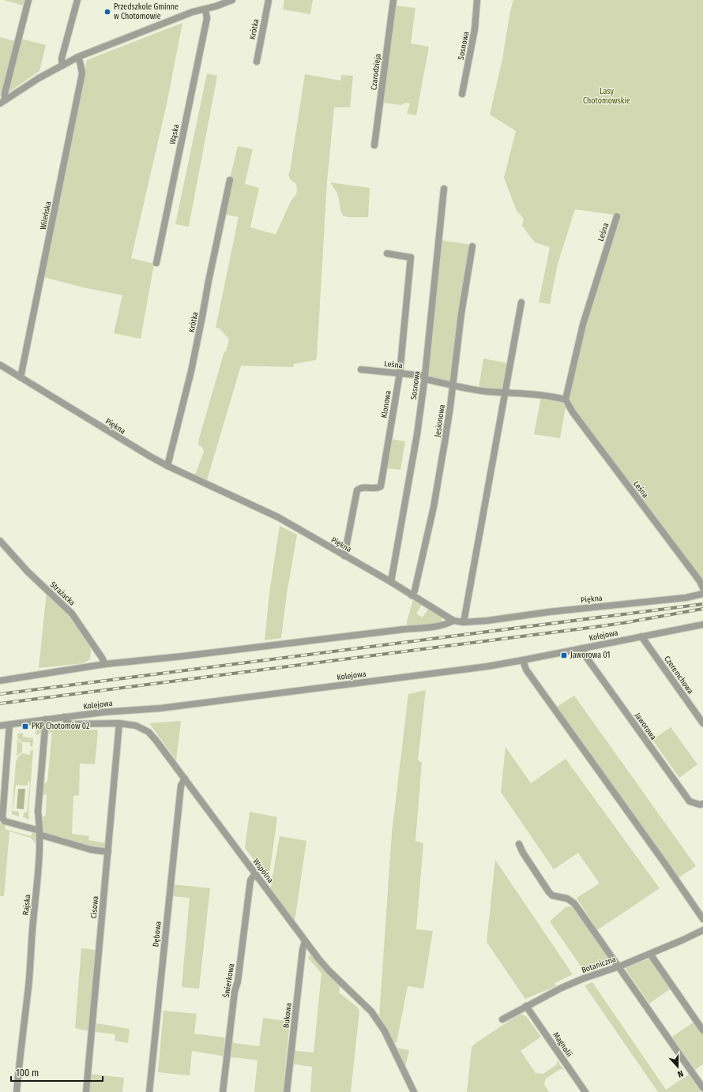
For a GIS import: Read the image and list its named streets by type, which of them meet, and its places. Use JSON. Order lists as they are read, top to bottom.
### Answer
{
  "streets": {
    "street": [
      "Krótka",
      "Sosnowa",
      "Czarodzieja",
      "Wąska",
      "Wileńska",
      "Leśna",
      "Klonowa",
      "Jesionowa",
      "Piękna",
      "Strażacka",
      "Kolejowa",
      "Czeremchowa",
      "Jaworowa",
      "Wspólna",
      "Rajska",
      "Cisowa",
      "Dębowa",
      "Botaniczna",
      "Świerkowa",
      "Bukowa",
      "Magnolii"
    ]
  },
  "crossings": [
    ["Krótka", "Piękna"],
    ["Sosnowa", "Leśna"],
    ["Sosnowa", "Piękna"],
    ["Wileńska", "Piękna"],
    ["Leśna", "Klonowa"],
    ["Leśna", "Jesionowa"],
    ["Klonowa", "Piękna"],
    ["Jesionowa", "Piękna"],
    ["Kolejowa", "Czeremchowa"],
    ["Kolejowa", "Jaworowa"],
    ["Kolejowa", "Wspólna"],
    ["Kolejowa", "Rajska"],
    ["Wspólna", "Cisowa"],
    ["Wspólna", "Dębowa"],
    ["Wspólna", "Świerkowa"],
    ["Wspólna", "Bukowa"],
    ["Botaniczna", "Magnolii"]
  ],
  "parks": ["Lasy Chotomowskie"],
  "places": {
    "other": ["Przedszkole Gminne w Chotomowie"],
    "transit": ["Jaworowa 01", "PKP Chotomów 02"]
  },
  "scale_bar": "100 m",
  "north": "bottom"
}
